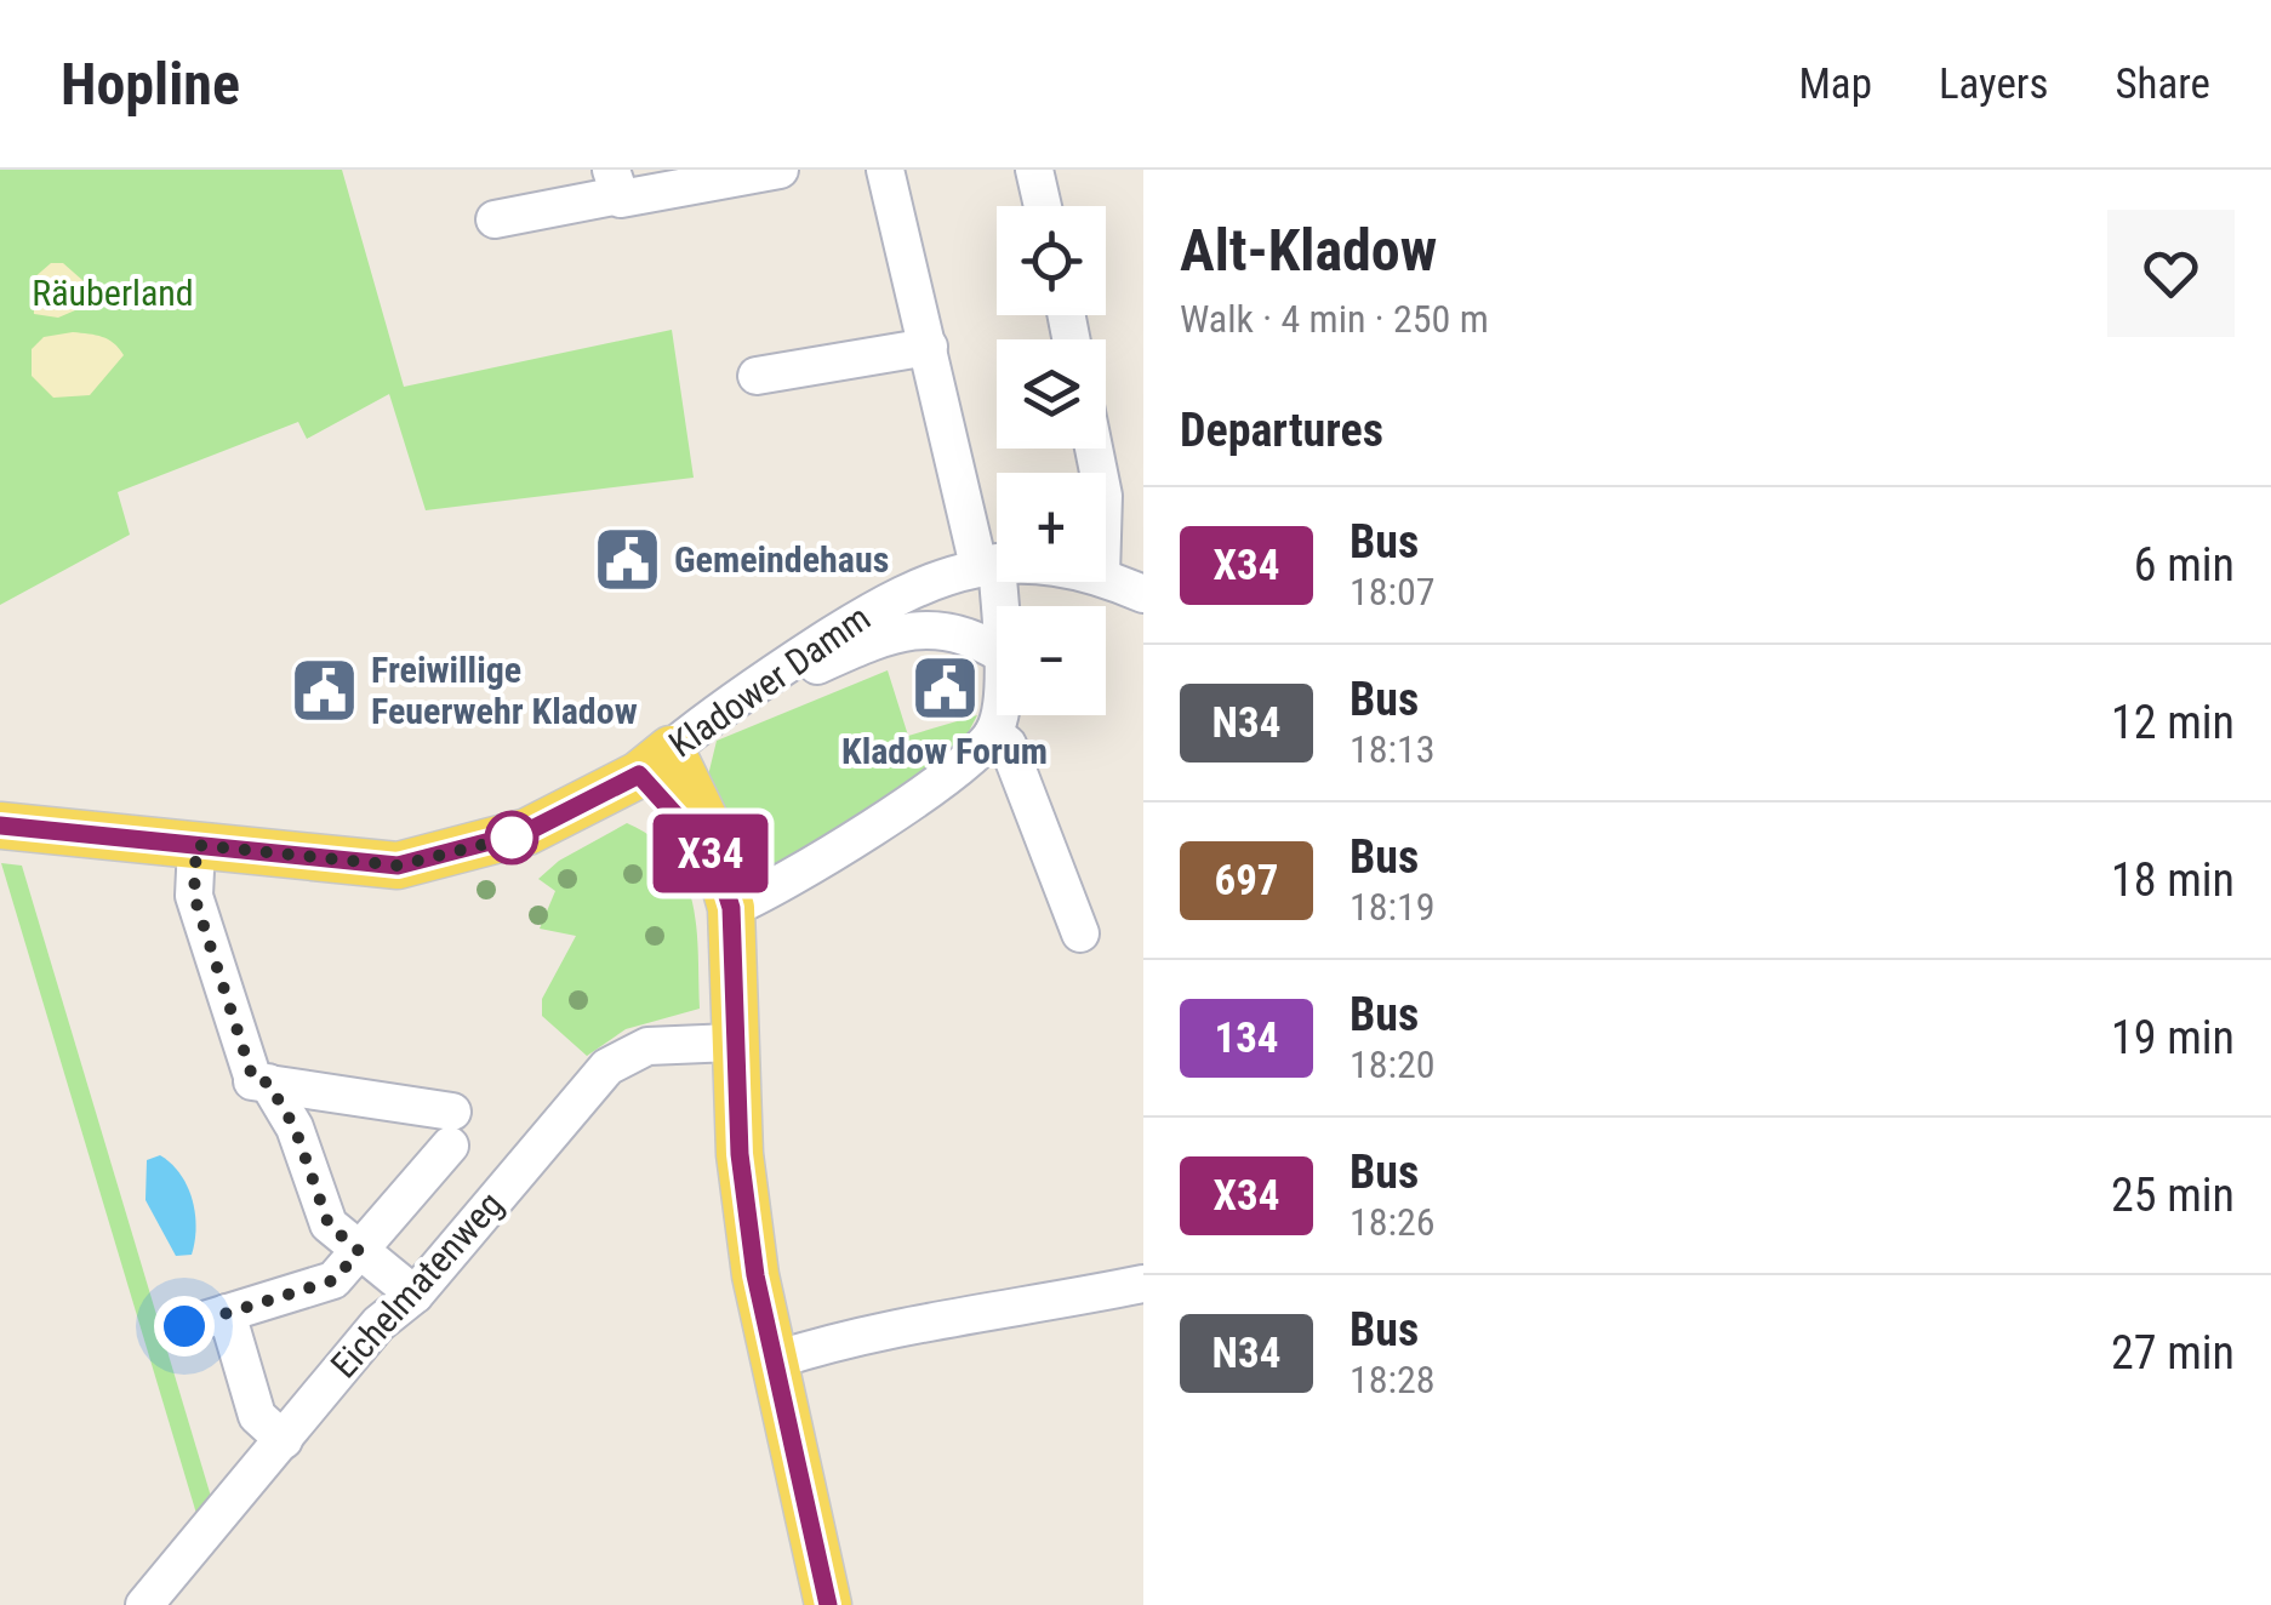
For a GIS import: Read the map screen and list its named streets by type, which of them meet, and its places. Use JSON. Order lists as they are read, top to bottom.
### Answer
{
  "streets": {
    "main road": ["Kladower Damm"],
    "street": ["Eichelmatenweg"]
  },
  "parks": ["Räuberland"],
  "places": {
    "public building": ["Gemeindehaus", "Kladow Forum", "Freiwillige Feuerwehr Kladow"]
  },
  "lines": ["bus line X34"],
  "page": {
    "header": "Hopline",
    "nav": ["Map", "Layers", "Share"],
    "on_map": "X34",
    "heading": [
      ["Alt-Kladow", "Walk · 4 min · 250 m"],
      "Departures"
    ],
    "map_buttons": ["+", "−"],
    "list": [
      {
        "mark": "X34",
        "name": "Bus",
        "note": "18:07",
        "value": "6 min"
      },
      {
        "mark": "N34",
        "name": "Bus",
        "note": "18:13",
        "value": "12 min"
      },
      {
        "mark": "697",
        "name": "Bus",
        "note": "18:19",
        "value": "18 min"
      },
      {
        "mark": "134",
        "name": "Bus",
        "note": "18:20",
        "value": "19 min"
      },
      {
        "mark": "X34",
        "name": "Bus",
        "note": "18:26",
        "value": "25 min"
      },
      {
        "mark": "N34",
        "name": "Bus",
        "note": "18:28",
        "value": "27 min"
      }
    ]
  }
}
